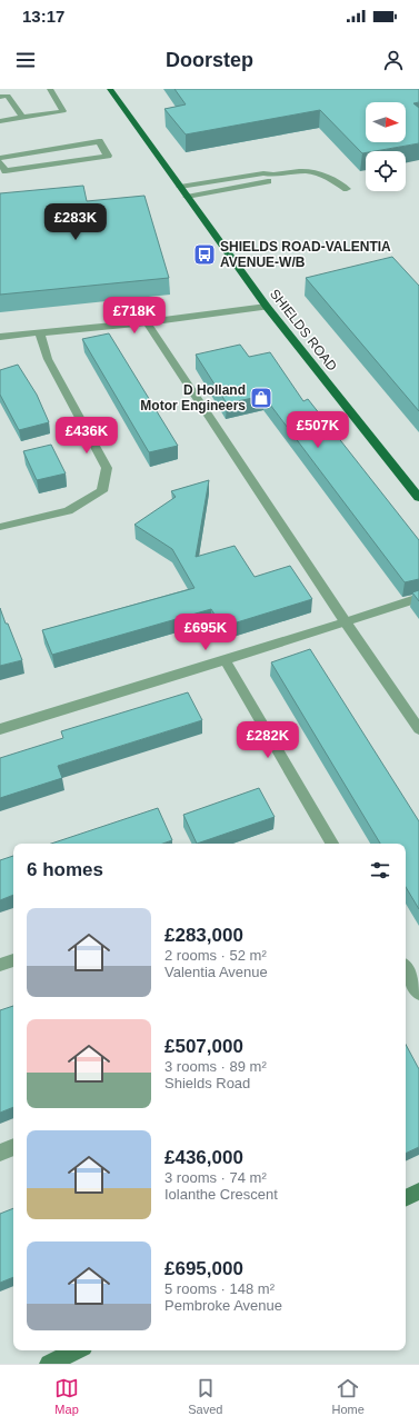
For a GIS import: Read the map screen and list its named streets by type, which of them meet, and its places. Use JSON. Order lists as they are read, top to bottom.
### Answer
{
  "streets": {
    "main road": ["SHIELDS ROAD"]
  },
  "places": {
    "bus stop": ["SHIELDS ROAD-VALENTIA AVENUE-W/B"],
    "shop": ["D Holland Motor Engineers"]
  },
  "north": "right",
  "page": {
    "status": "13:17",
    "header": "Doorstep",
    "price": [
      "£283K",
      "£718K",
      "£507K",
      "£436K",
      "£695K",
      "£282K"
    ],
    "heading": "6 homes",
    "list": [
      {
        "name": "£283,000",
        "note": "2 rooms · 52 m² · Valentia Avenue"
      },
      {
        "name": "£507,000",
        "note": "3 rooms · 89 m² · Shields Road"
      },
      {
        "name": "£436,000",
        "note": "3 rooms · 74 m² · Iolanthe Crescent"
      },
      {
        "name": "£695,000",
        "note": "5 rooms · 148 m² · Pembroke Avenue"
      }
    ],
    "tabs": ["Map", "Saved", "Home"]
  }
}
